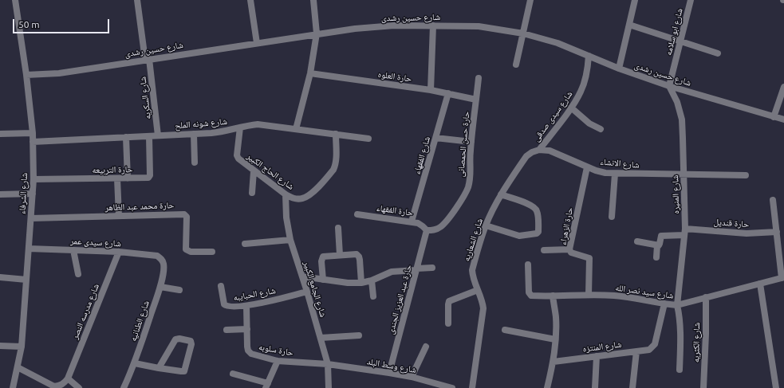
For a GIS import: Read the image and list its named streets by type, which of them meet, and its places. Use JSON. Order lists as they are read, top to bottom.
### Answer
{
  "streets": {
    "street": [
      "شارع حسين رشدى",
      "شارع ابو سلامه",
      "حارة العلوه",
      "شارع السكريه",
      "شارع سيدى صدقى",
      "شارع شونه الملح",
      "حارة حسن الحمصانى",
      "شارع الفقهاء",
      "شارع الانشاء",
      "حارة التربيعه",
      "شارع الحاج الكبير",
      "شارع الشرفاء",
      "شارع المنيره",
      "حارة محمد عبد الظاهر",
      "حارة الفقهاء",
      "حارة قنديل",
      "حارة الزهراء",
      "شارع الشعاريه",
      "شارع سيدى عمر",
      "شارع الجامع الكبير",
      "شارع سيد نصر الله",
      "شارع الحبايبه",
      "حارة عبد العزيز الجندى",
      "شارع مدرسه النصر",
      "شارع الطنانيه",
      "شارع الكثريه",
      "شارع المنتزه",
      "حارة سلوبه",
      "شارع وسط البلد"
    ]
  },
  "crossings": [
    ["شارع حسين رشدى", "شارع ابو سلامه"],
    ["شارع حسين رشدى", "شارع السكريه"],
    ["شارع حسين رشدى", "شارع سيدى صدقى"],
    ["شارع حسين رشدى", "شارع الشرفاء"],
    ["شارع حسين رشدى", "شارع المنيره"],
    ["شارع ابو سلامه", "شارع المنيره"],
    ["حارة العلوه", "حارة حسن الحمصانى"],
    ["حارة العلوه", "شارع الفقهاء"],
    ["شارع السكريه", "شارع شونه الملح"],
    ["شارع سيدى صدقى", "شارع الانشاء"],
    ["شارع سيدى صدقى", "شارع الشعاريه"],
    ["شارع شونه الملح", "حارة التربيعه"],
    ["شارع شونه الملح", "شارع الحاج الكبير"],
    ["شارع شونه الملح", "شارع الشرفاء"],
    ["حارة حسن الحمصانى", "حارة الفقهاء"],
    ["حارة حسن الحمصانى", "حارة عبد العزيز الجندى"],
    ["شارع الفقهاء", "حارة الفقهاء"],
    ["شارع الانشاء", "شارع المنيره"],
    ["شارع الانشاء", "حارة الزهراء"],
    ["شارع الانشاء", "شارع الشعاريه"],
    ["حارة التربيعه", "شارع الشرفاء"],
    ["شارع الحاج الكبير", "شارع الجامع الكبير"],
    ["شارع الشرفاء", "حارة محمد عبد الظاهر"],
    ["شارع الشرفاء", "شارع سيدى عمر"],
    ["شارع المنيره", "حارة قنديل"],
    ["شارع المنيره", "شارع سيد نصر الله"],
    ["حارة الفقهاء", "حارة عبد العزيز الجندى"],
    ["حارة الزهراء", "شارع سيد نصر الله"],
    ["شارع سيدى عمر", "شارع مدرسه النصر"],
    ["شارع سيدى عمر", "شارع الطنانيه"],
    ["شارع الجامع الكبير", "شارع الحبايبه"],
    ["شارع الجامع الكبير", "حارة سلوبه"],
    ["شارع الجامع الكبير", "شارع وسط البلد"],
    ["شارع سيد نصر الله", "شارع الكثريه"],
    ["شارع سيد نصر الله", "شارع المنتزه"],
    ["شارع الحبايبه", "حارة سلوبه"],
    ["حارة عبد العزيز الجندى", "شارع وسط البلد"],
    ["حارة سلوبه", "شارع وسط البلد"]
  ],
  "scale_bar": "50 m"
}
